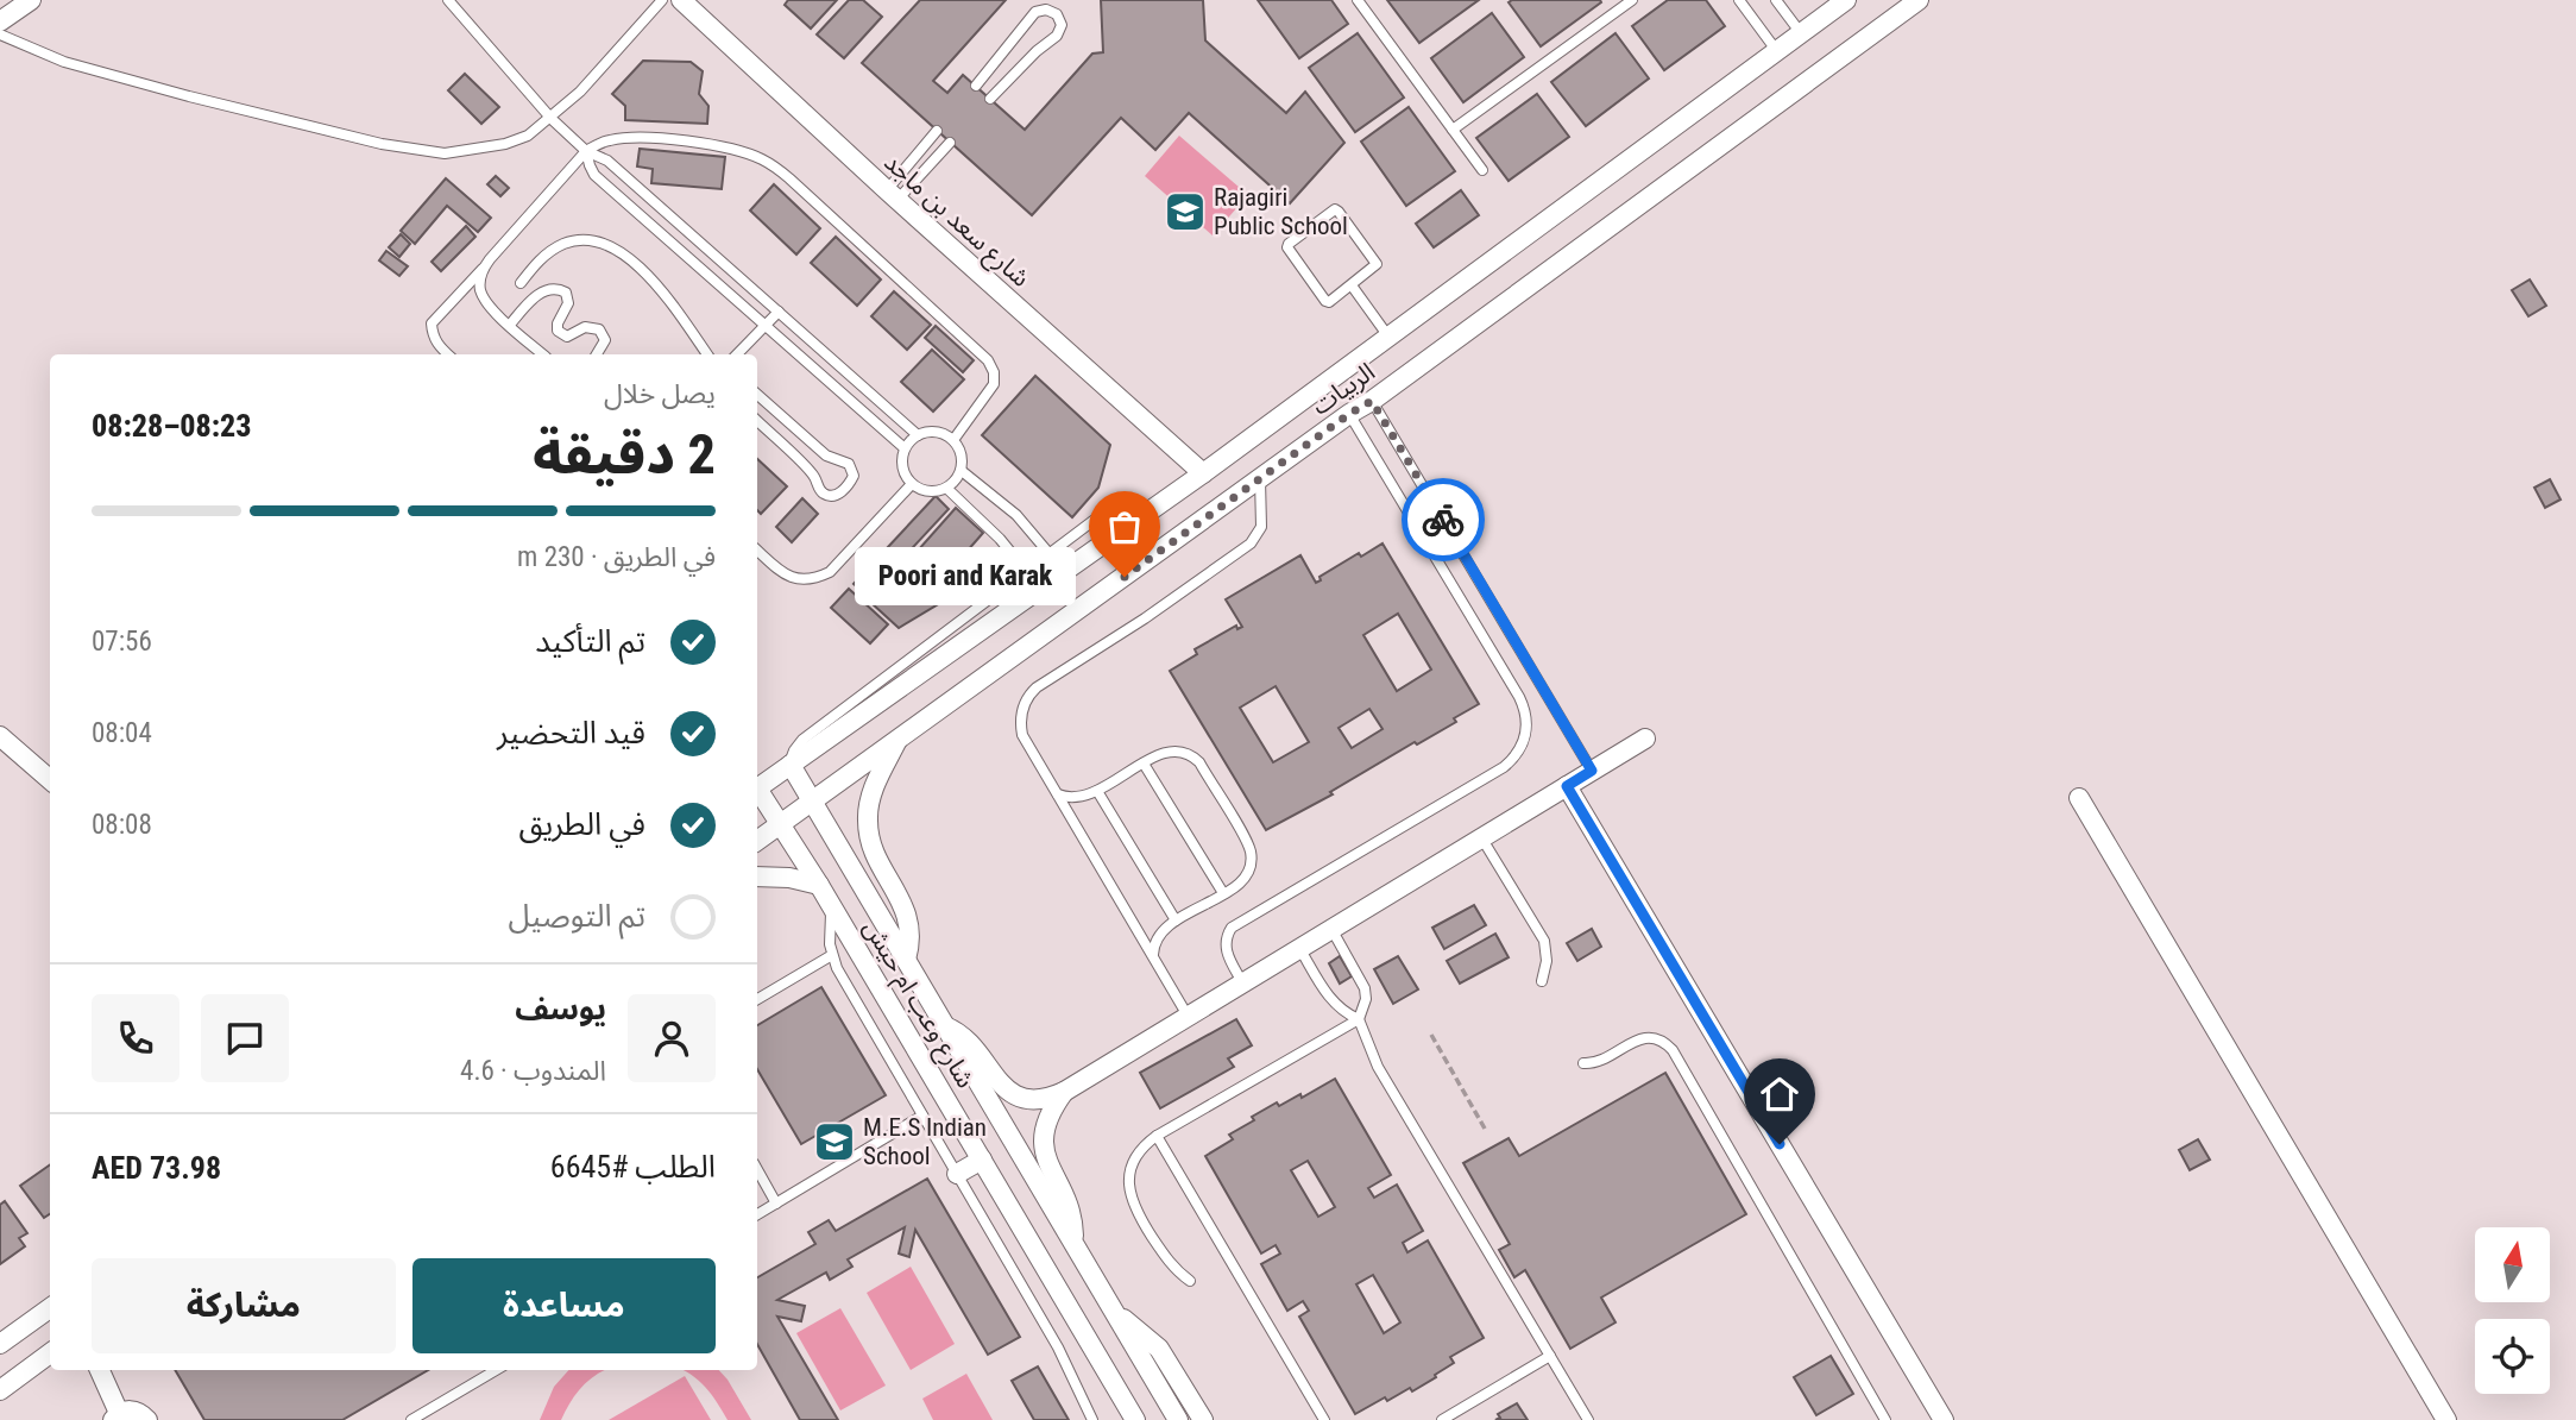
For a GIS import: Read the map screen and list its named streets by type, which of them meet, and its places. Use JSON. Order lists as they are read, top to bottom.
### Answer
{
  "streets": {
    "street": ["شارع سعد بن ماجد", "الربيات", "شارع وعب ام حيش"]
  },
  "crossings": [
    ["شارع سعد بن ماجد", "الربيات"],
    ["الربيات", "شارع وعب ام حيش"]
  ],
  "places": {
    "school or university": ["Rajagiri Public School", "M.E.S Indian School"],
    "other": ["Poori and Karak"]
  },
  "north": "top",
  "page": {
    "heading": ["2 دقيقة", "يصل خلال", "08:23–08:28"],
    "panel": [
      "يوسف",
      "المندوب · 4.6",
      "الطلب #6645",
      "AED 73.98"
    ],
    "bar": "في الطريق · 230 m",
    "bubble": "Poori and Karak",
    "list": [
      ["تم التأكيد", "07:56"],
      ["قيد التحضير", "08:04"],
      ["في الطريق", "08:08"],
      "تم التوصيل"
    ],
    "buttons": ["مساعدة", "مشاركة"]
  }
}
